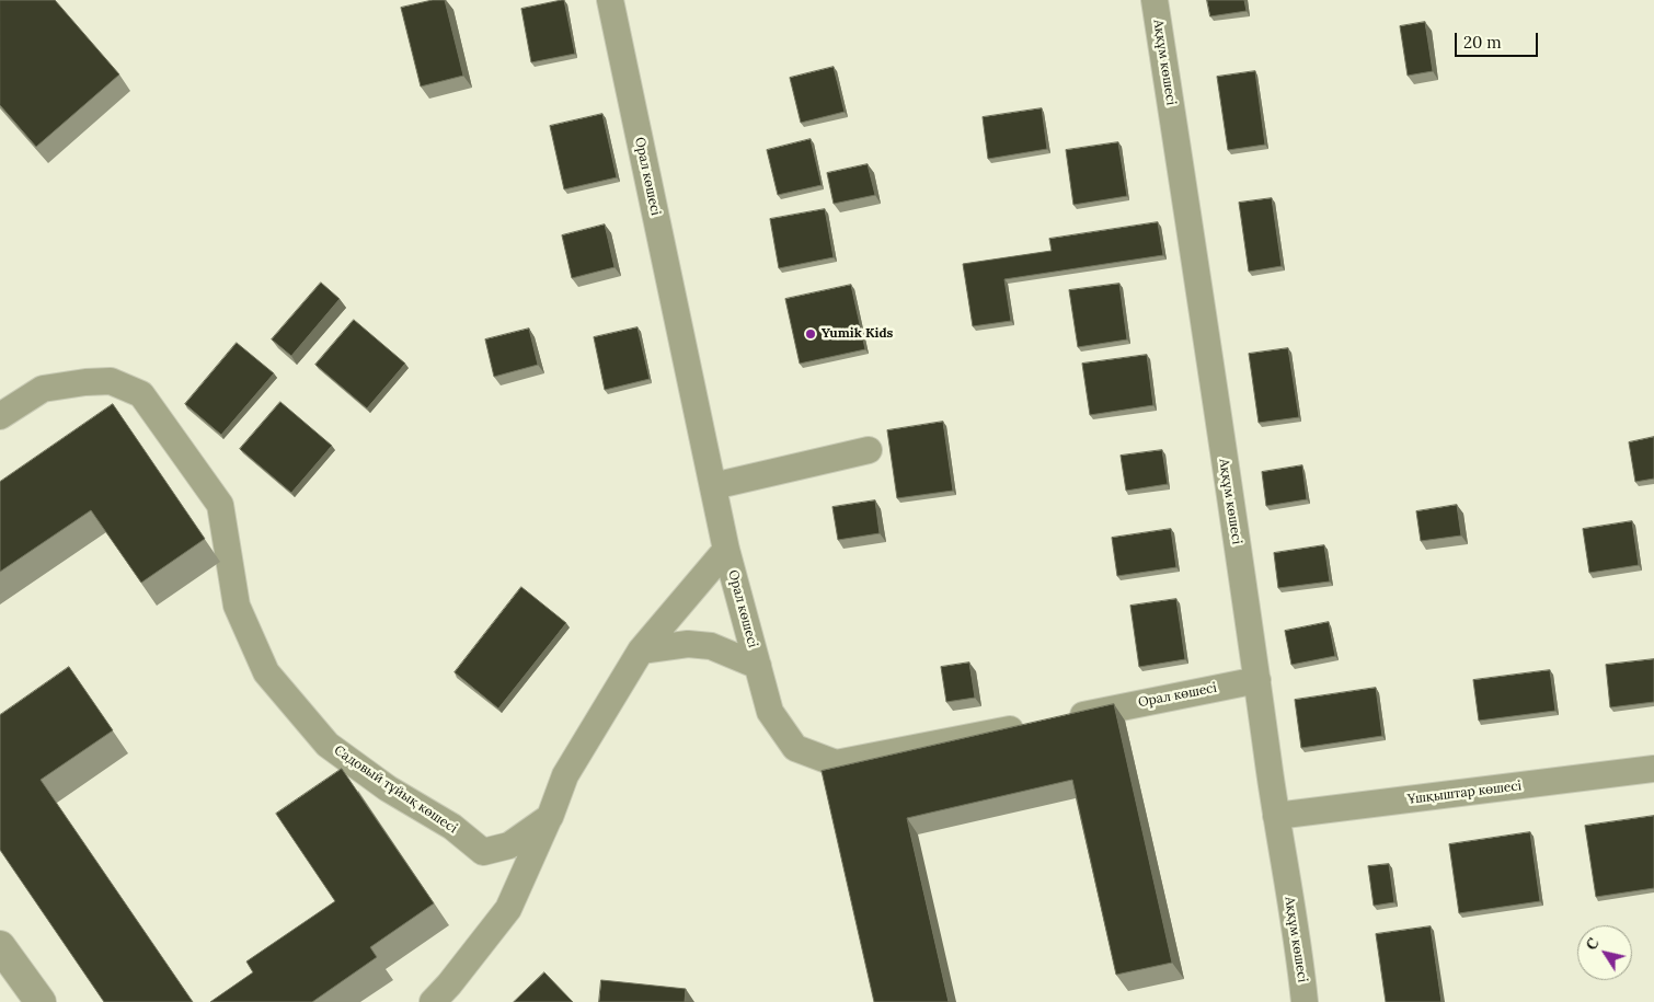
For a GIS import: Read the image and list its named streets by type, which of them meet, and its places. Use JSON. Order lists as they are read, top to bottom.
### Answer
{
  "streets": {
    "street": [
      "Аққұм көшесі",
      "Орал көшесі",
      "Садовый тұйық көшесі",
      "Ұшқыштар көшесі"
    ]
  },
  "crossings": [
    ["Аққұм көшесі", "Орал көшесі"],
    ["Аққұм көшесі", "Ұшқыштар көшесі"]
  ],
  "places": ["Yumik Kids"],
  "scale_bar": "20 m",
  "north": "top left"
}
